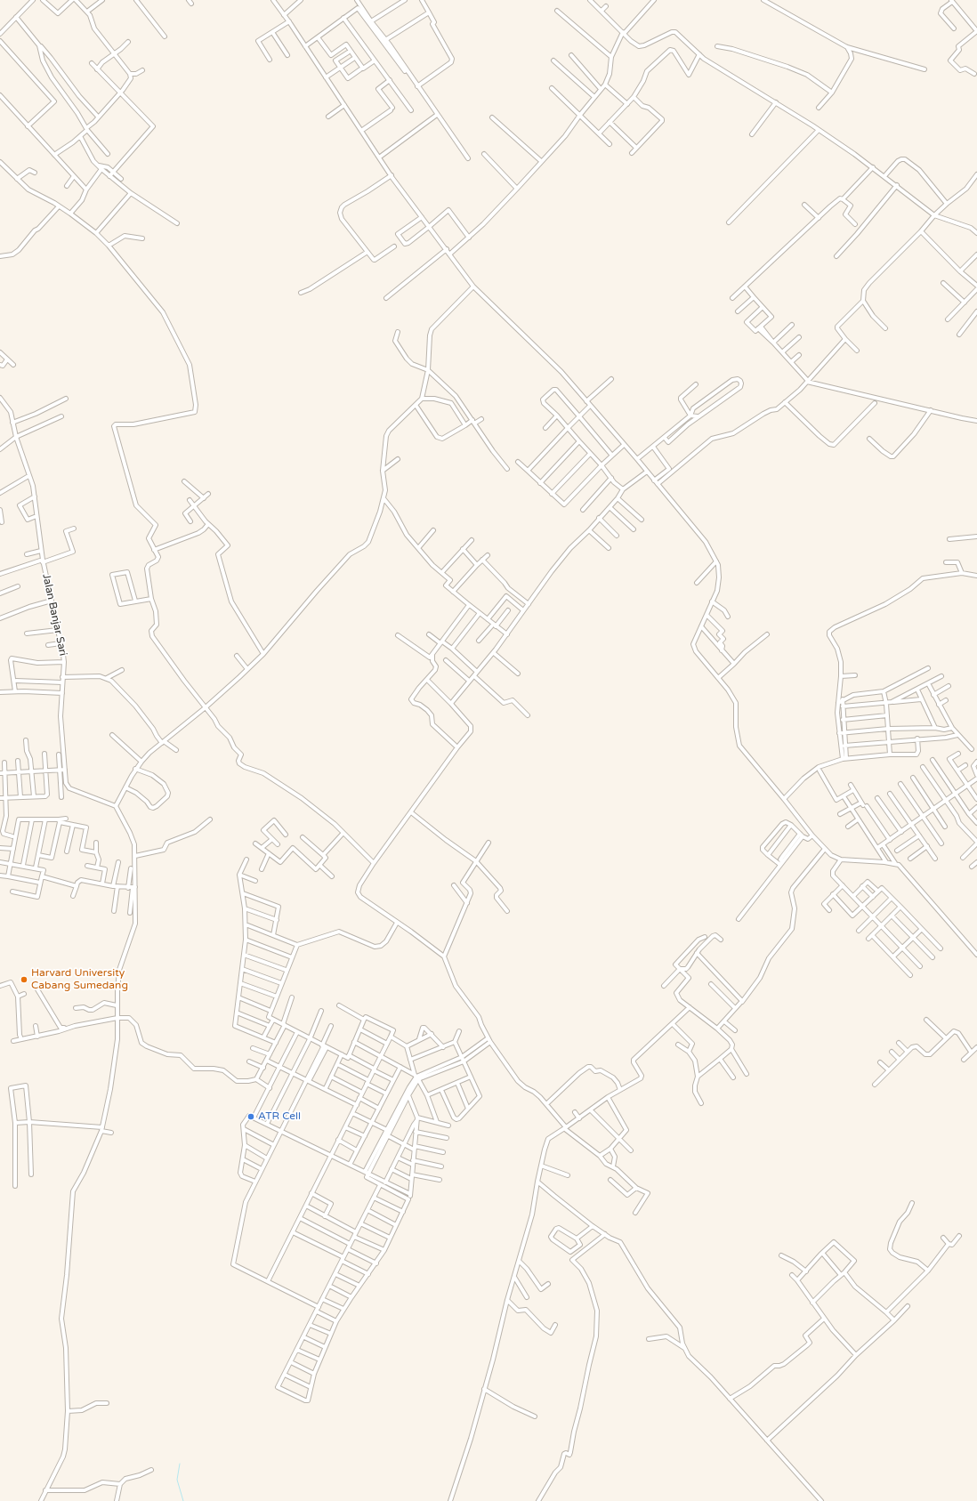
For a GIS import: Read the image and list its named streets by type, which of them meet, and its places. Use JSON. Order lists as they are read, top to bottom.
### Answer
{
  "streets": {
    "street": ["Jalan Banjar Sari"]
  },
  "places": ["Harvard University Cabang Sumedang", "ATR Cell"]
}
